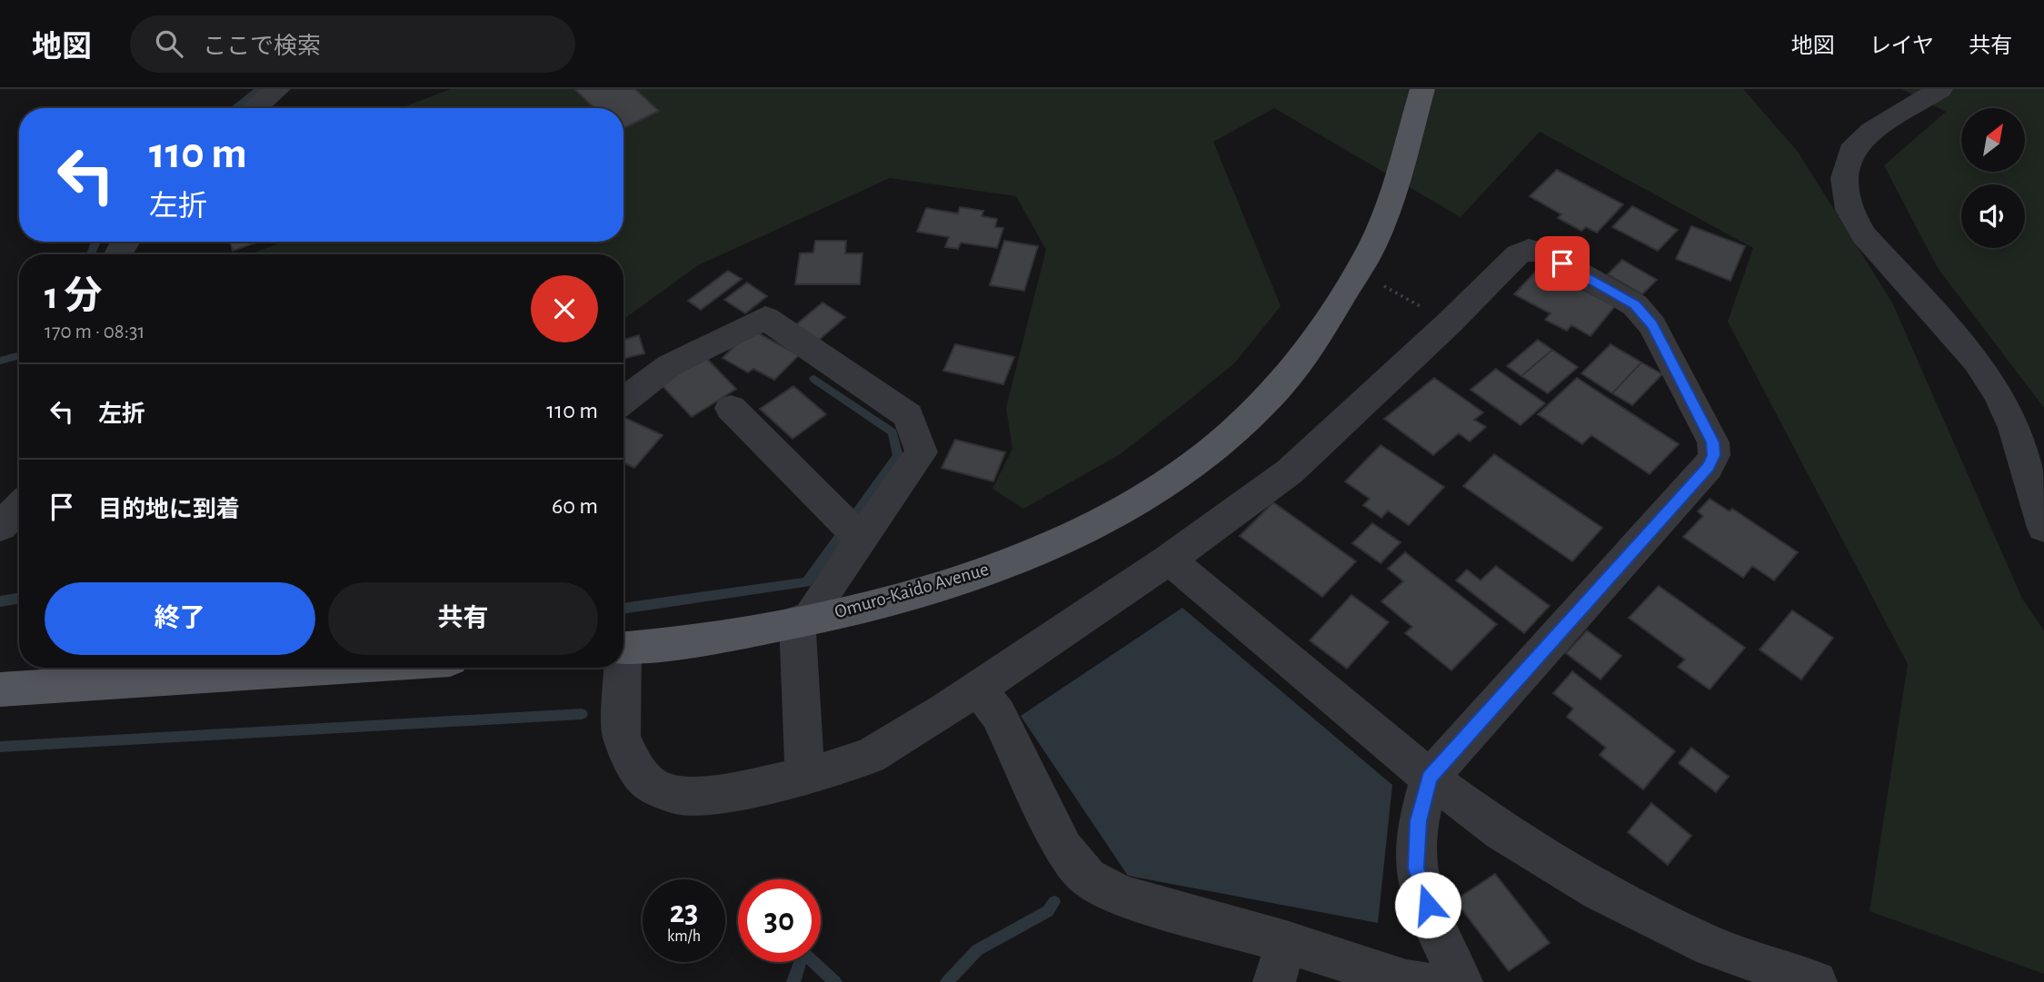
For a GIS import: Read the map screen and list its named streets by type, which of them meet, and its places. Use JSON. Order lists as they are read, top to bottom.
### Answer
{
  "streets": {
    "main road": ["Omuro-Kaido Avenue"]
  },
  "north": "top right",
  "page": {
    "header": "地図",
    "search": "ここで検索",
    "nav": ["地図", "レイヤ", "共有"],
    "turn": ["110 m", "左折"],
    "heading": ["1 分", "170 m · 08:31"],
    "list": [
      {
        "name": "左折",
        "value": "110 m"
      },
      {
        "name": "目的地に到着",
        "value": "60 m"
      }
    ],
    "buttons": ["終了", "共有"],
    "speed": "23 km/h",
    "limit": "30"
  }
}
